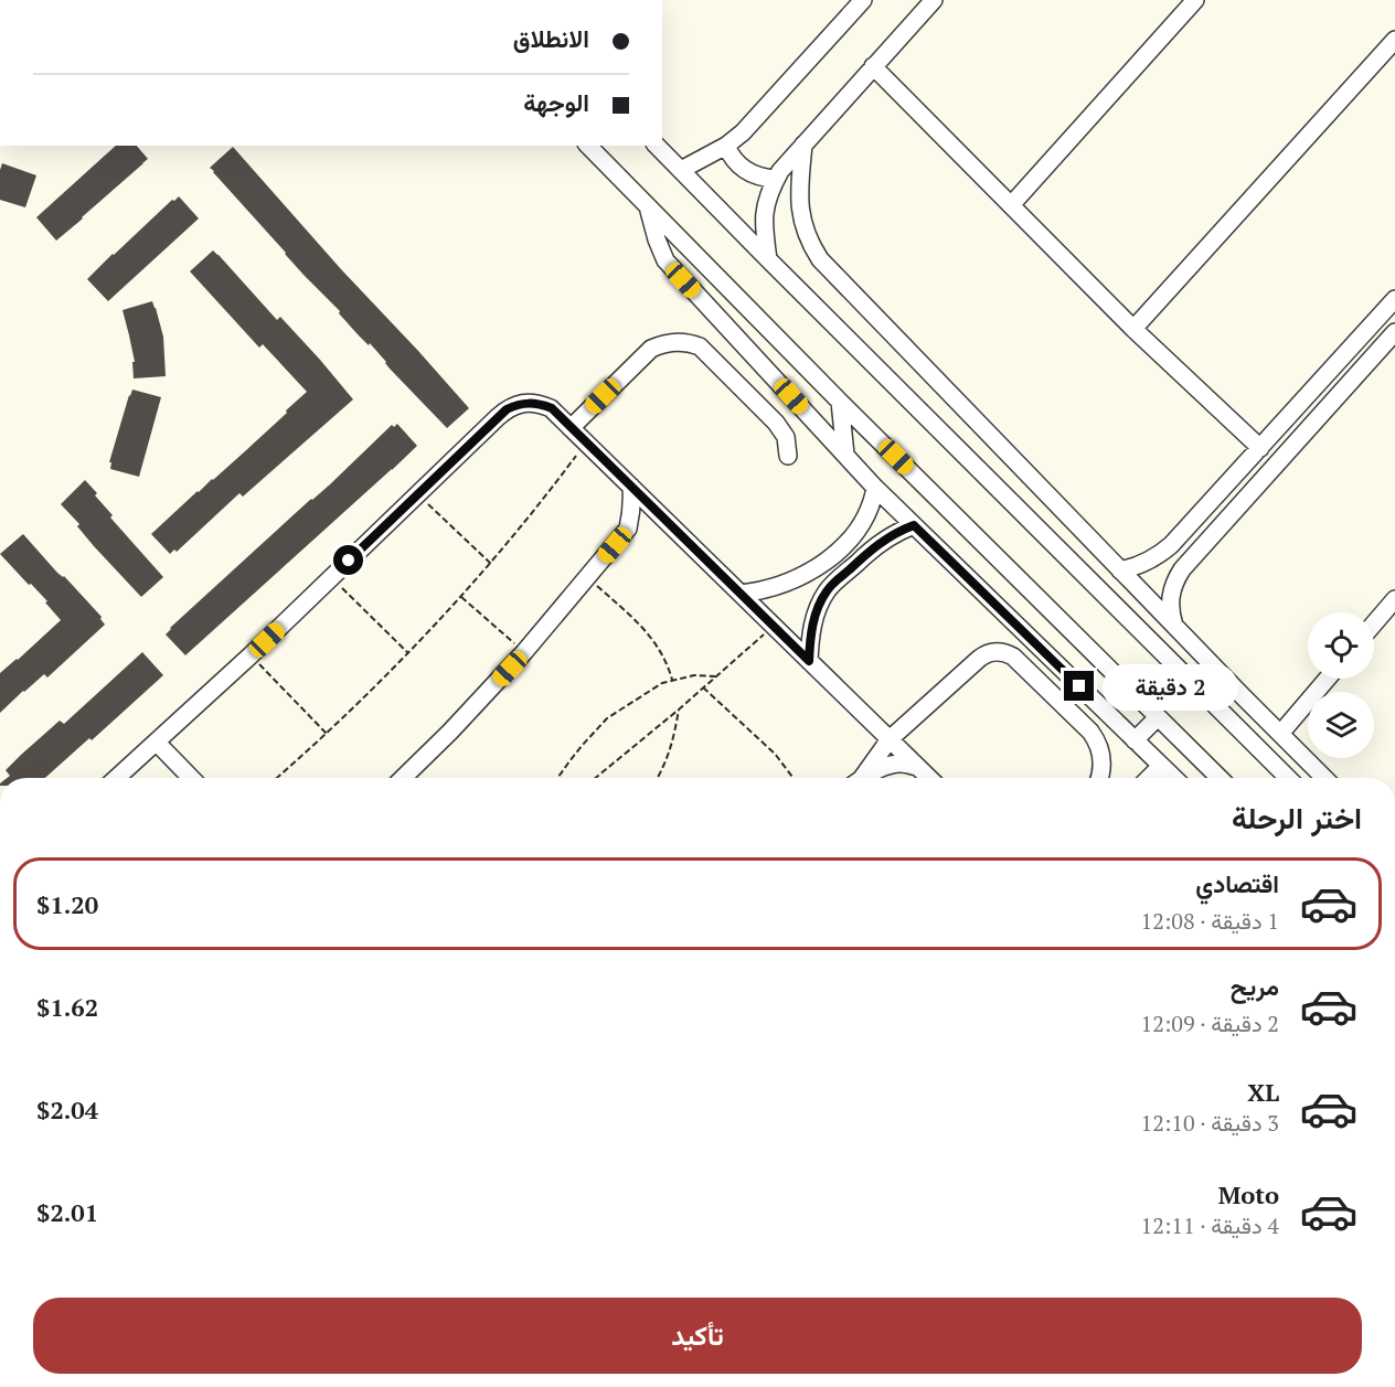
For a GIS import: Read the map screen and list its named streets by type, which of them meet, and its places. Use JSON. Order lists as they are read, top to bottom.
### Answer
{
  "page": {
    "banner": ["الانطلاق", "الوجهة"],
    "bubble": "2 دقيقة",
    "heading": "اختر الرحلة",
    "list": [
      {
        "name": "اقتصادي",
        "note": "1 دقيقة · 12:08",
        "value": "$1.20"
      },
      {
        "name": "مريح",
        "note": "2 دقيقة · 12:09",
        "value": "$1.62"
      },
      {
        "name": "XL",
        "note": "3 دقيقة · 12:10",
        "value": "$2.04"
      },
      {
        "name": "Moto",
        "note": "4 دقيقة · 12:11",
        "value": "$2.01"
      }
    ],
    "buttons": "تأكيد"
  }
}
